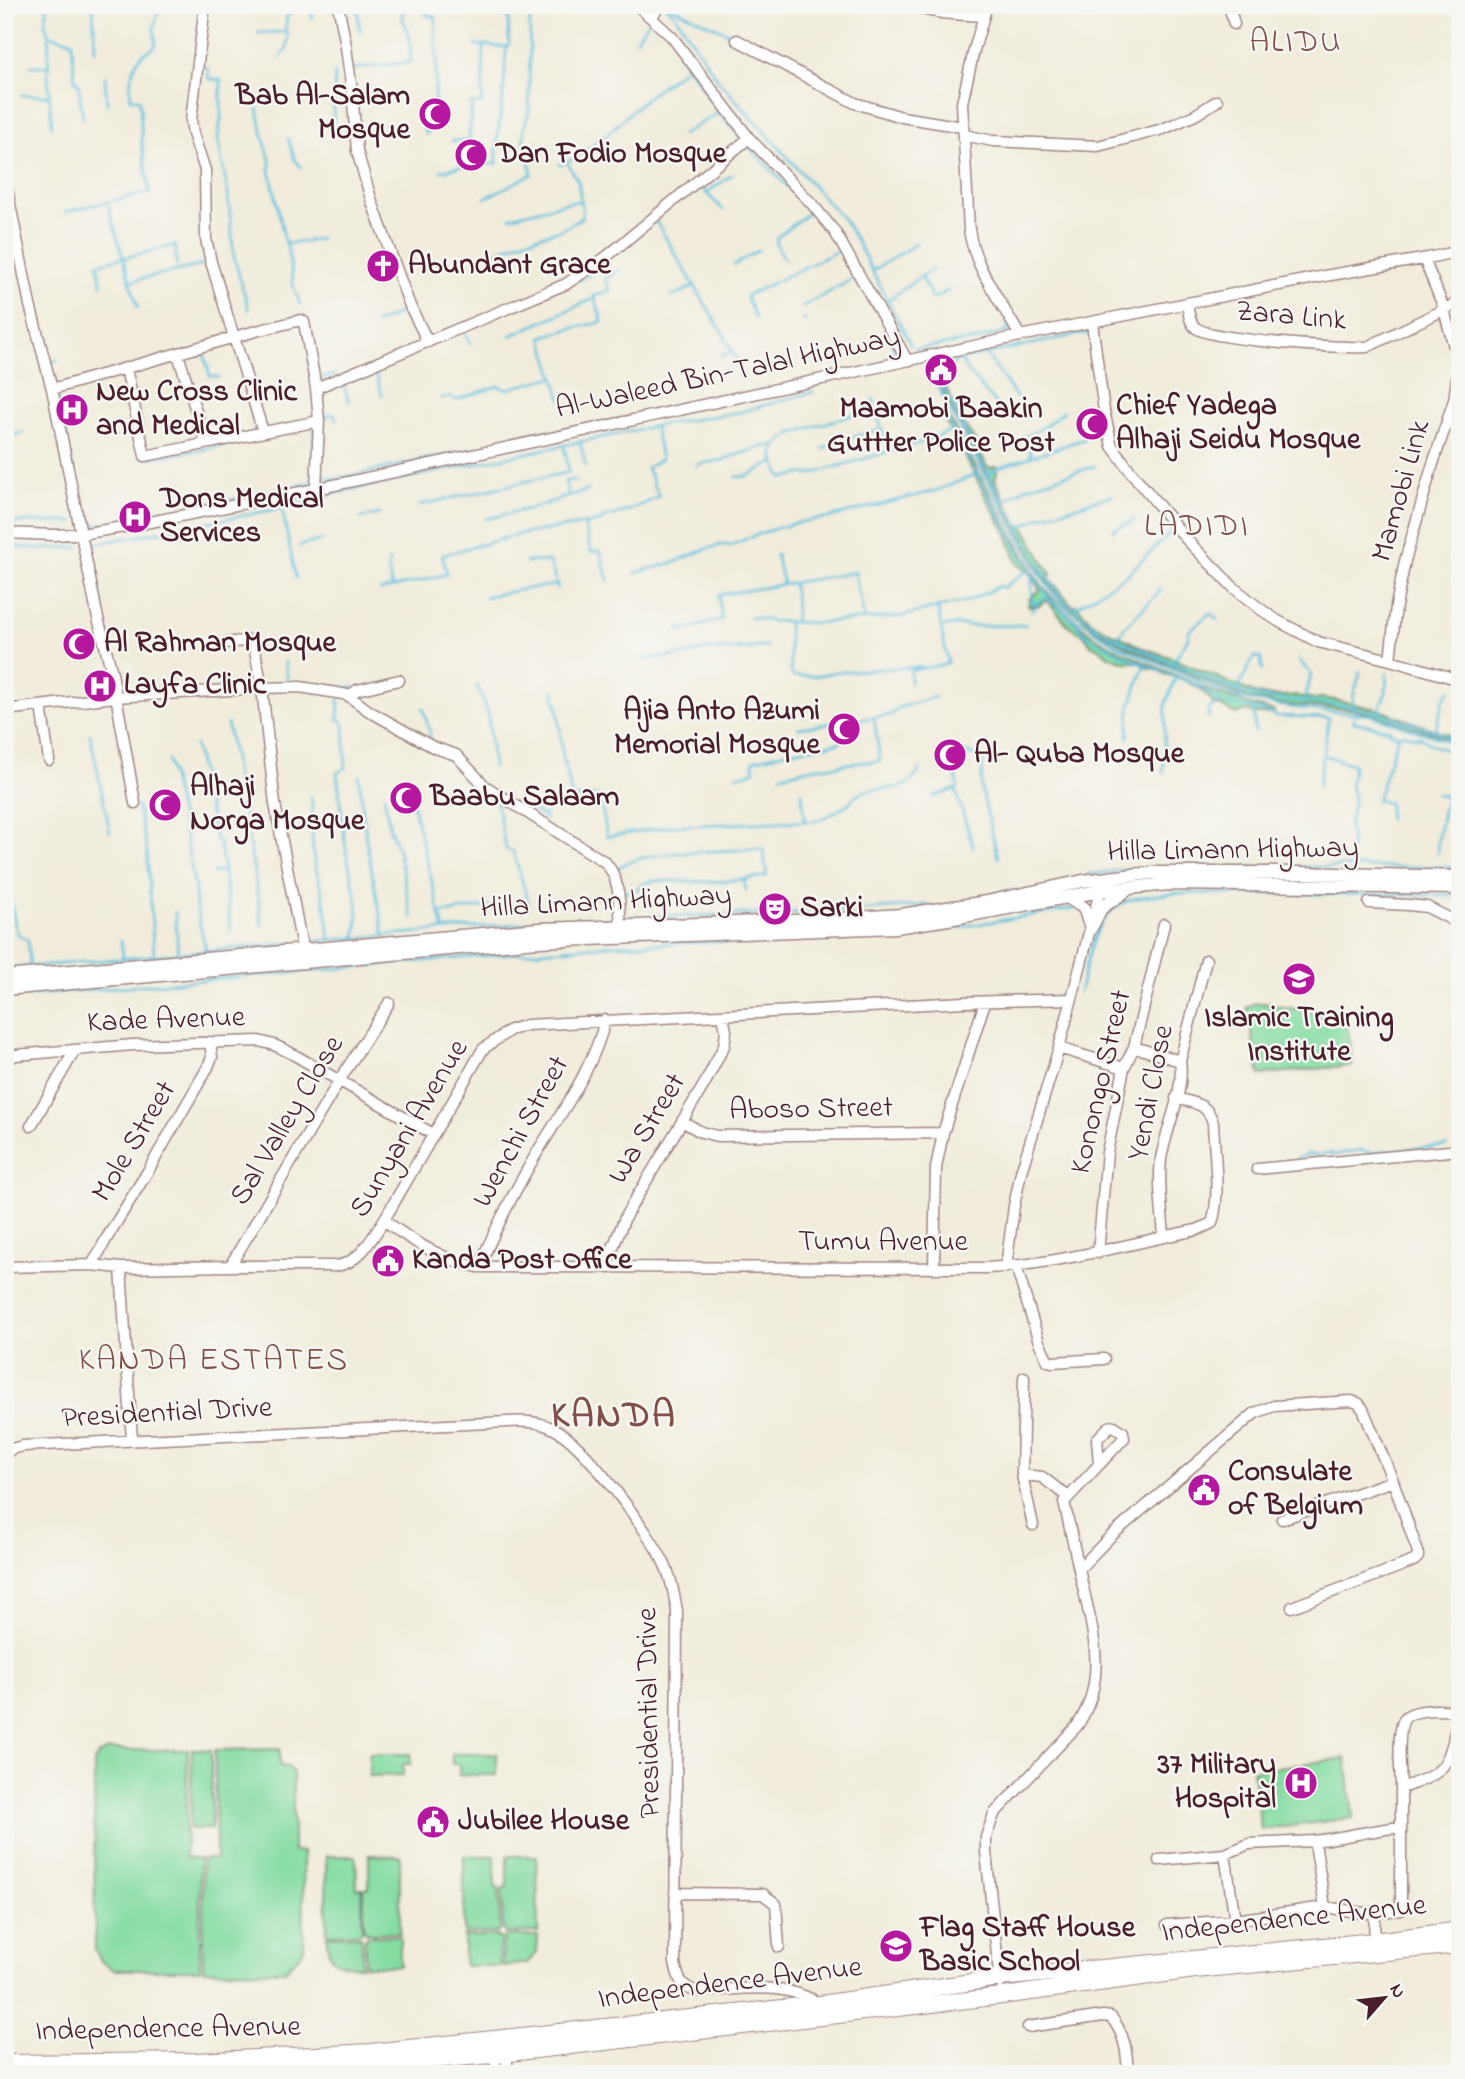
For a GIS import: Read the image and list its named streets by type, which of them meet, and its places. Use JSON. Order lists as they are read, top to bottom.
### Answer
{
  "streets": {
    "highway": ["Independence Avenue"],
    "main road": ["Hilla Limann Highway"],
    "street": [
      "Zara Link",
      "Al-Waleed Bin-Talal Highway",
      "Mamobi Link",
      "Kade Avenue",
      "Konongo Street",
      "Yendi Close",
      "Aboso Street",
      "Sal Valley Close",
      "Sunyani Avenue",
      "Wa Street",
      "Wenchi Street",
      "Mole Street",
      "Tumu Avenue",
      "Presidential Drive"
    ]
  },
  "crossings": [
    ["Zara Link", "Al-Waleed Bin-Talal Highway"],
    ["Zara Link", "Mamobi Link"],
    ["Al-Waleed Bin-Talal Highway", "Mamobi Link"],
    ["Hilla Limann Highway", "Tumu Avenue"],
    ["Kade Avenue", "Sal Valley Close"],
    ["Kade Avenue", "Sunyani Avenue"],
    ["Kade Avenue", "Mole Street"],
    ["Aboso Street", "Wa Street"],
    ["Sal Valley Close", "Sunyani Avenue"],
    ["Sunyani Avenue", "Wa Street"],
    ["Sunyani Avenue", "Wenchi Street"],
    ["Sunyani Avenue", "Mole Street"],
    ["Sunyani Avenue", "Tumu Avenue"],
    ["Wa Street", "Tumu Avenue"],
    ["Wenchi Street", "Tumu Avenue"],
    ["Presidential Drive", "Independence Avenue"]
  ],
  "districts": [
    "ALIDU",
    "LADIDI",
    "KANDA ESTATES",
    "KANDA"
  ],
  "places": {
    "mosque": [
      "Bab Al-Salam Mosque",
      "Dan Fodio Mosque",
      "Chief Yadega Alhaji Seidu Mosque",
      "Al Rahman Mosque",
      "Ajia Anto Azumi Memorial Mosque",
      "Al- Quba Mosque",
      "Baabu Salaam",
      "Alhaji Norga Mosque"
    ],
    "church": ["Abundant Grace"],
    "public building": [
      "Maamobi Baakin Guttter Police Post",
      "Kanda Post Office",
      "Consulate of Belgium",
      "Jubilee House"
    ],
    "hospital": [
      "New Cross Clinic and Medical",
      "Dons Medical Services",
      "Layfa Clinic",
      "37 Military Hospital"
    ],
    "theatre": ["Sarki"],
    "school or university": ["Islamic Training Institute", "Flag Staff House Basic School"]
  },
  "north": "top right"
}
